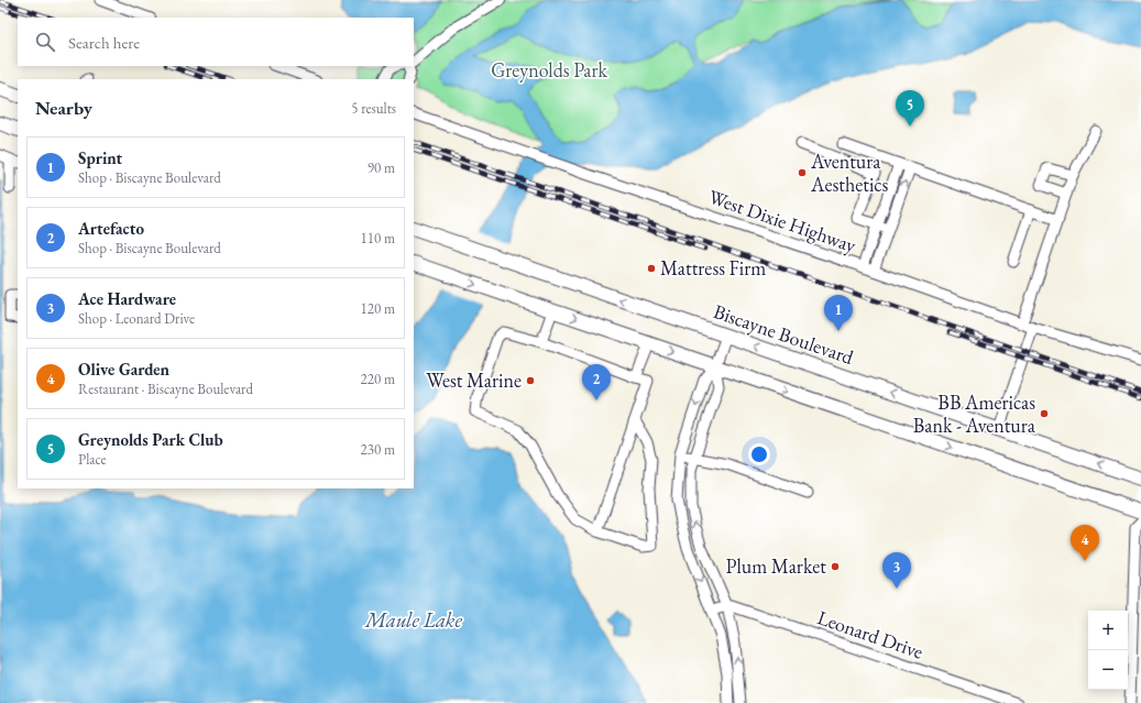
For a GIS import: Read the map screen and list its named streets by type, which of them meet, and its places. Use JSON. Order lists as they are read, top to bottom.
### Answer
{
  "streets": {
    "main road": ["Biscayne Boulevard"],
    "street": ["West Dixie Highway", "Leonard Drive"]
  },
  "water": ["Maule Lake"],
  "parks": ["Greynolds Park"],
  "places": [
    "Aventura Aesthetics",
    "Mattress Firm",
    "West Marine",
    "BB Americas Bank - Aventura",
    "Plum Market"
  ],
  "page": {
    "search": "Search here",
    "heading": ["Nearby", "5 results"],
    "pins": [
      "5",
      "1",
      "2",
      "4",
      "3"
    ],
    "list": [
      {
        "mark": "1",
        "name": "Sprint",
        "note": "Shop · Biscayne Boulevard",
        "value": "90 m"
      },
      {
        "mark": "2",
        "name": "Artefacto",
        "note": "Shop · Biscayne Boulevard",
        "value": "110 m"
      },
      {
        "mark": "3",
        "name": "Ace Hardware",
        "note": "Shop · Leonard Drive",
        "value": "120 m"
      },
      {
        "mark": "4",
        "name": "Olive Garden",
        "note": "Restaurant · Biscayne Boulevard",
        "value": "220 m"
      },
      {
        "mark": "5",
        "name": "Greynolds Park Club",
        "note": "Place",
        "value": "230 m"
      }
    ],
    "map_buttons": ["+", "−"]
  }
}
